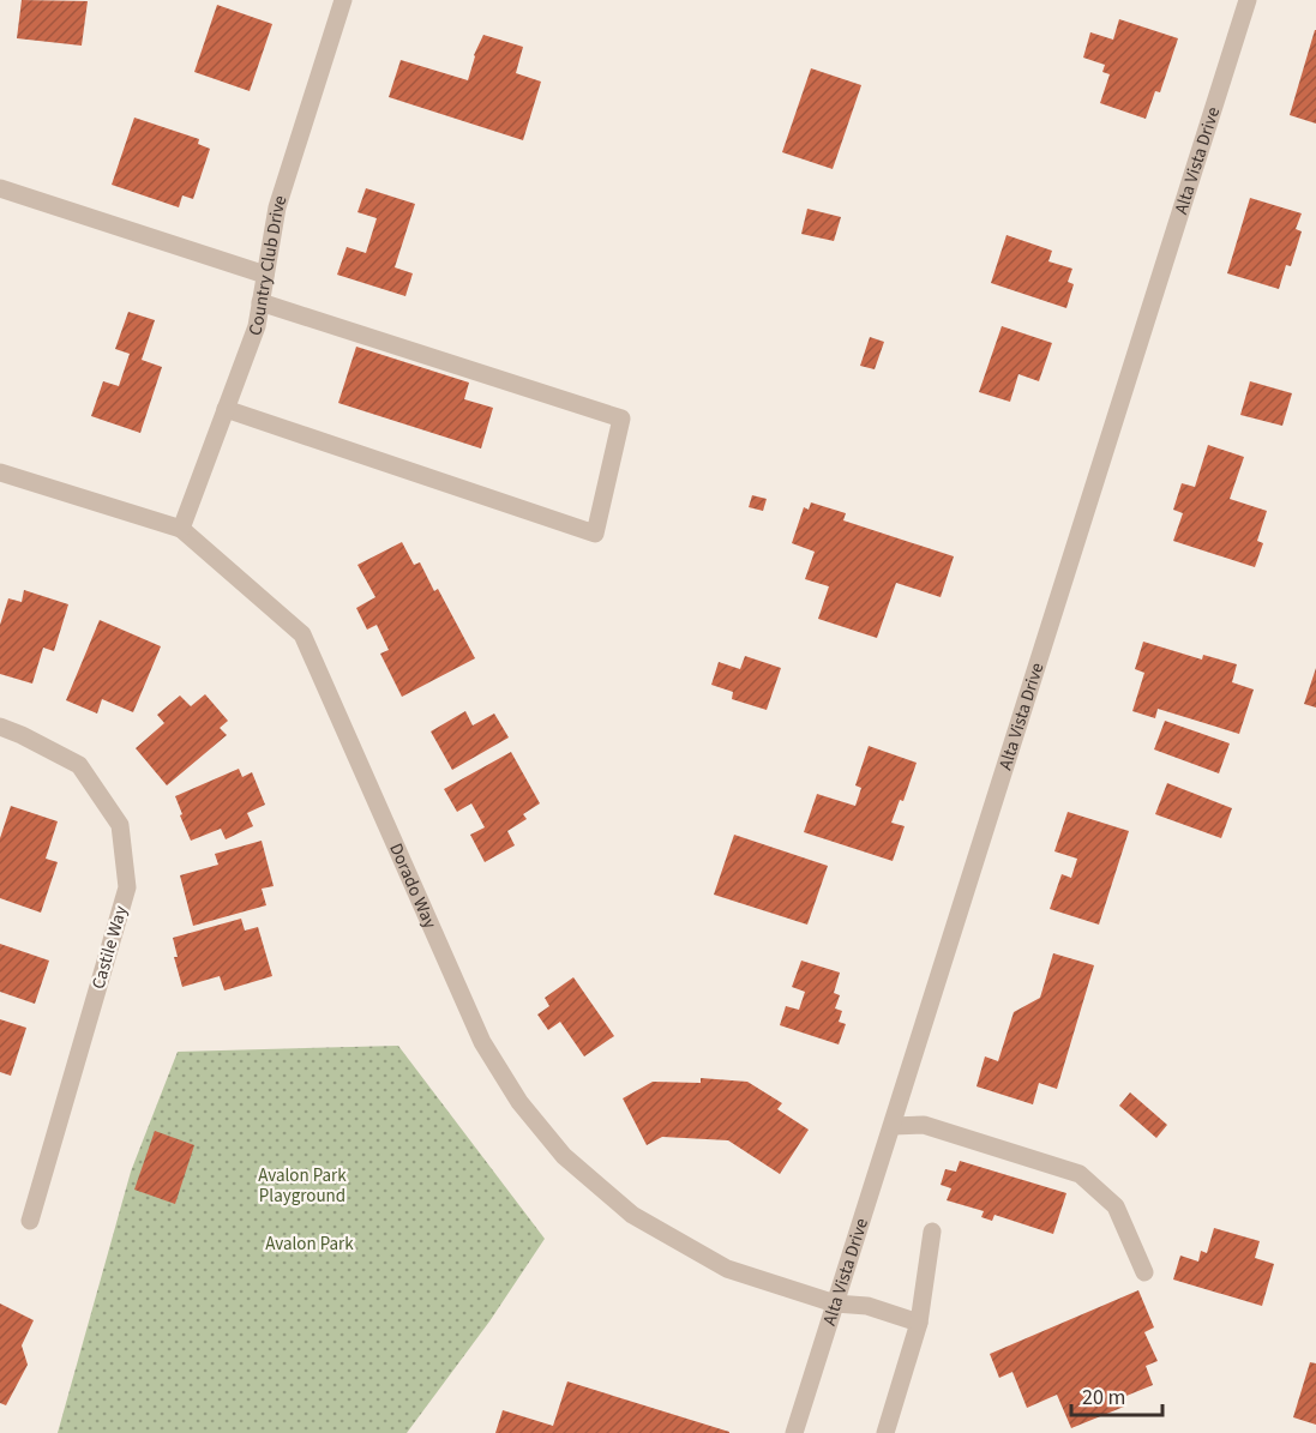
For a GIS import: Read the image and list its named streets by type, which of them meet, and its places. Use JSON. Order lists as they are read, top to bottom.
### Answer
{
  "streets": {
    "street": [
      "Alta Vista Drive",
      "Country Club Drive",
      "Dorado Way",
      "Castile Way"
    ]
  },
  "crossings": [
    ["Alta Vista Drive", "Dorado Way"],
    ["Country Club Drive", "Dorado Way"]
  ],
  "parks": ["Avalon Park Playground", "Avalon Park"],
  "scale_bar": "20 m"
}
